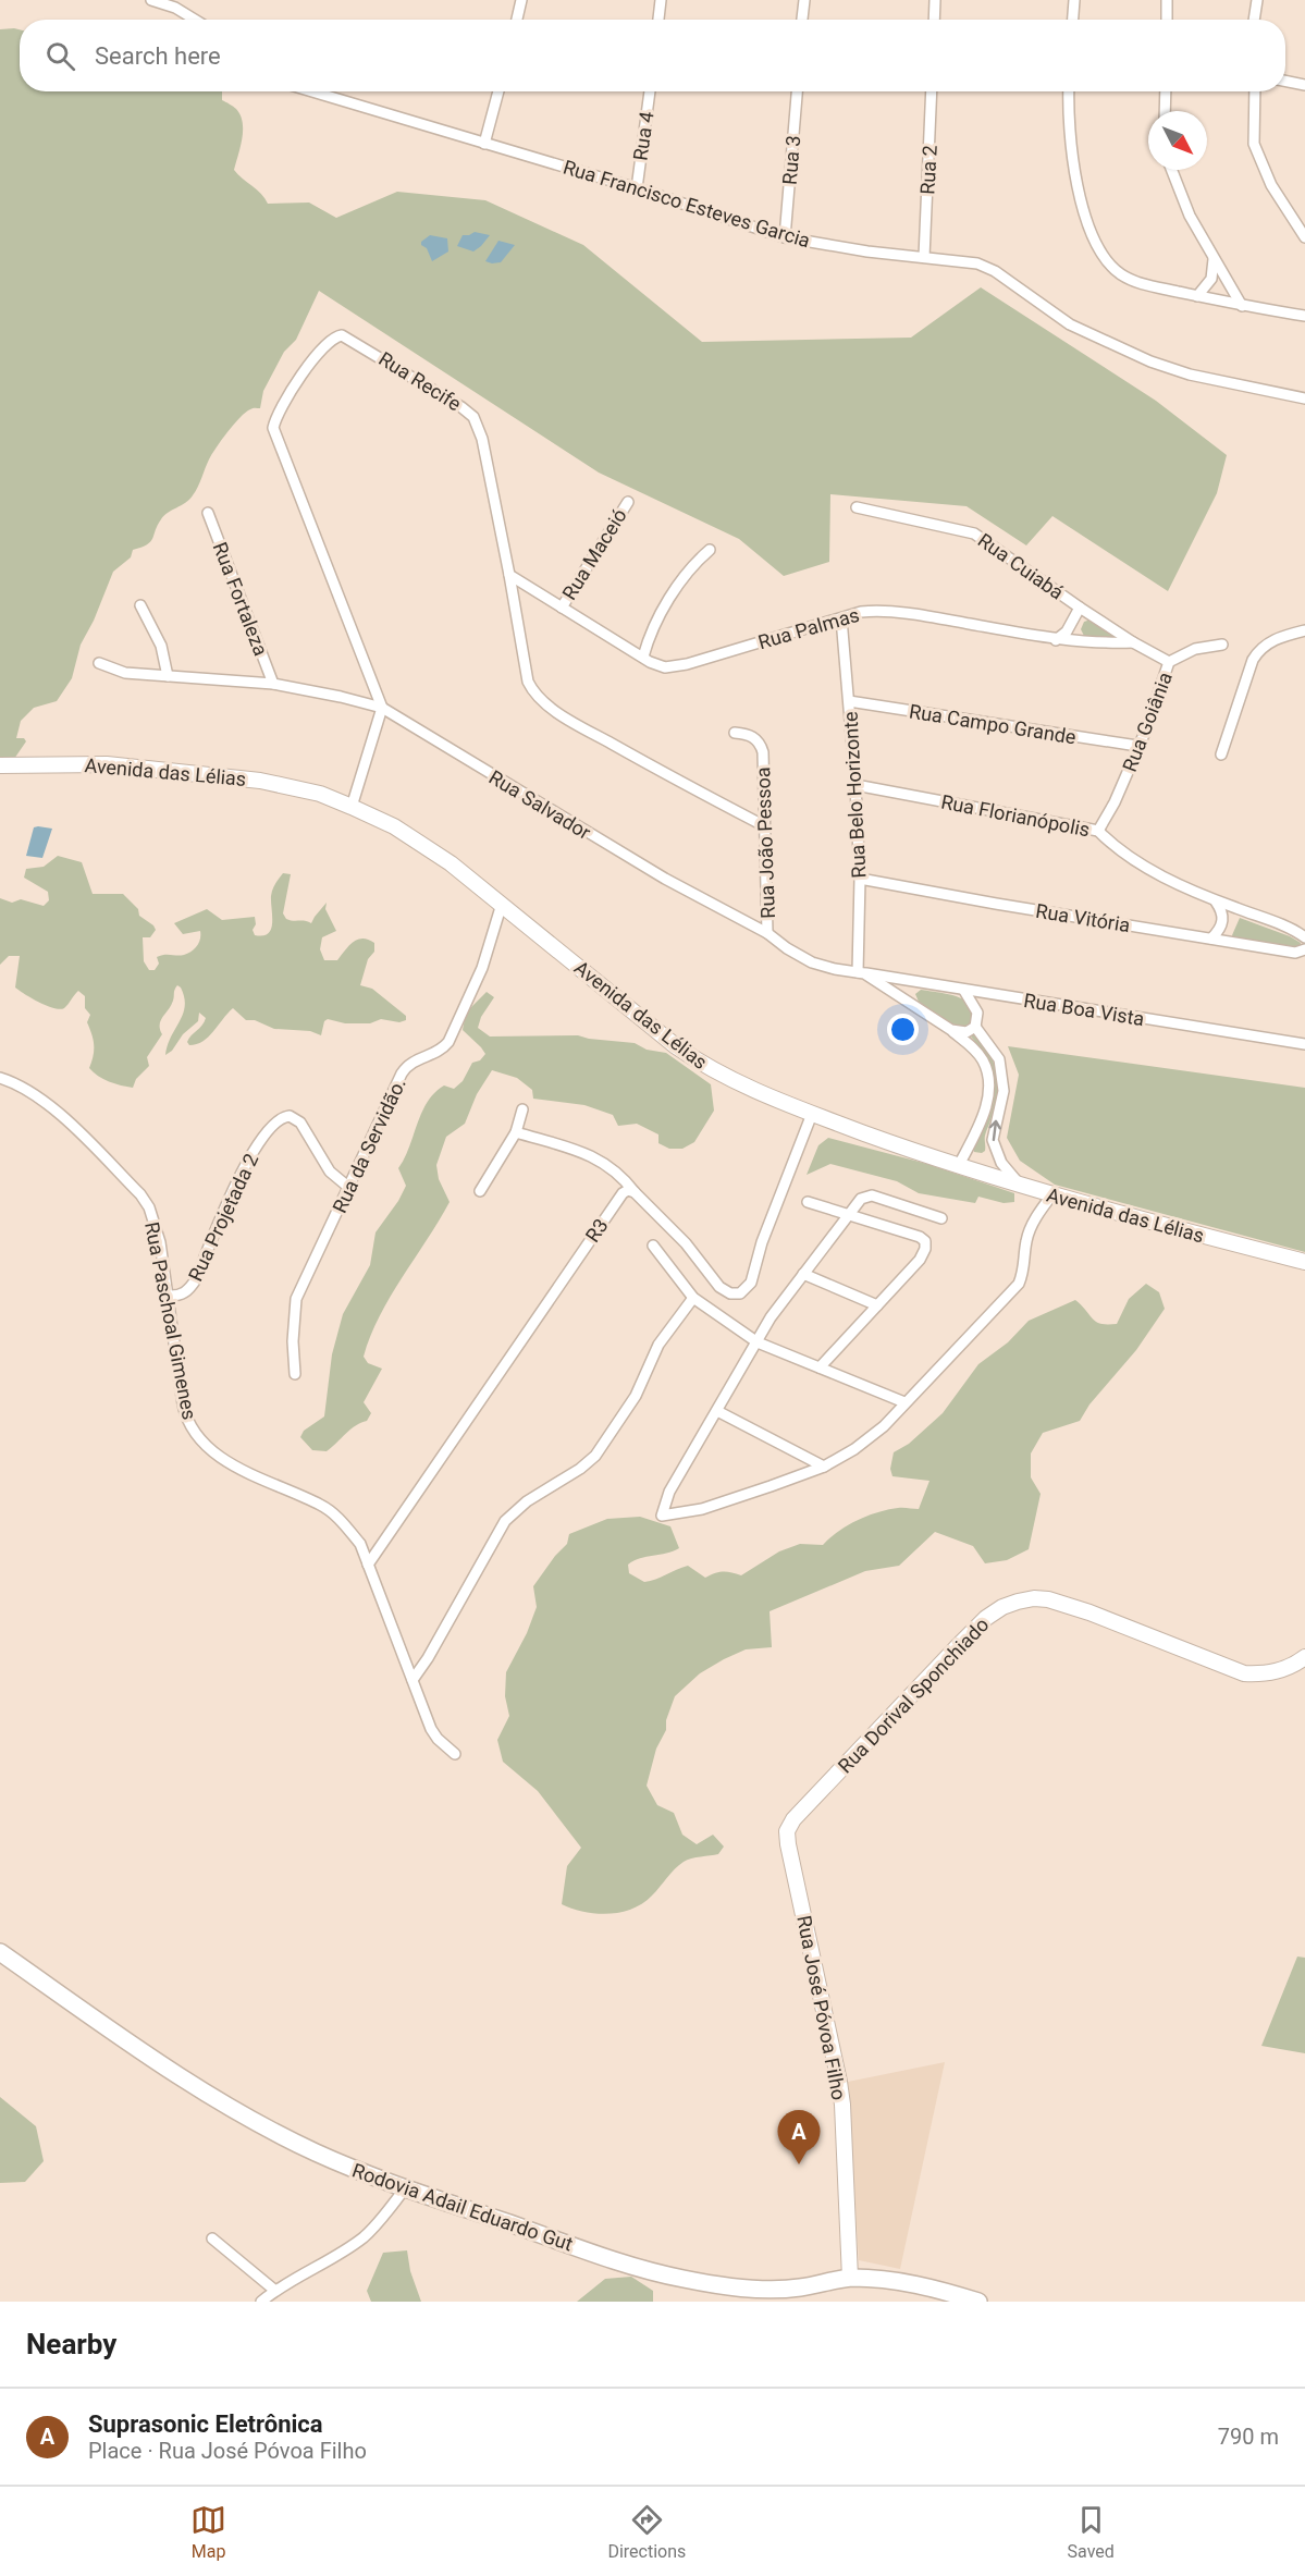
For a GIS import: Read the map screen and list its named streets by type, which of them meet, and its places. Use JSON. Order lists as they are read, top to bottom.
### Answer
{
  "streets": {
    "main road": ["Rodovia Adail Eduardo Gut"],
    "street": [
      "Rua 4",
      "Rua 3",
      "Rua 2",
      "Rua Francisco Esteves Garcia",
      "Rua Recife",
      "Rua Maceió",
      "Rua Cuiabá",
      "Rua Fortaleza",
      "Rua Palmas",
      "Rua Goiânia",
      "Rua Campo Grande",
      "Avenida das Lélias",
      "Rua Belo Horizonte",
      "Rua Salvador",
      "Rua Florianópolis",
      "Rua João Pessoa",
      "Rua Vitória",
      "Rua Boa Vista",
      "Rua da Servidão.",
      "Rua Projetada 2",
      "R3",
      "Rua Paschoal Gimenes",
      "Rua Dorival Sponchiado",
      "Rua José Póvoa Filho"
    ]
  },
  "crossings": [
    ["Rua 4", "Rua Francisco Esteves Garcia"],
    ["Rua 3", "Rua Francisco Esteves Garcia"],
    ["Rua 2", "Rua Francisco Esteves Garcia"],
    ["Rua Recife", "Rua Palmas"],
    ["Rua Recife", "Rua Salvador"],
    ["Rua Recife", "Rua João Pessoa"],
    ["Rua Maceió", "Rua Palmas"],
    ["Rua Cuiabá", "Rua Palmas"],
    ["Rua Cuiabá", "Rua Goiânia"],
    ["Rua Fortaleza", "Rua Salvador"],
    ["Rua Palmas", "Rua Belo Horizonte"],
    ["Rua Goiânia", "Rua Campo Grande"],
    ["Rua Goiânia", "Rua Florianópolis"],
    ["Rua Campo Grande", "Rua Belo Horizonte"],
    ["Avenida das Lélias", "Rua Salvador"],
    ["Avenida das Lélias", "Rua da Servidão."],
    ["Rua Belo Horizonte", "Rua Salvador"],
    ["Rua Belo Horizonte", "Rua Florianópolis"],
    ["Rua Belo Horizonte", "Rua Vitória"],
    ["Rua Belo Horizonte", "Rua Boa Vista"],
    ["Rua Salvador", "Rua João Pessoa"],
    ["Rua Salvador", "Rua Boa Vista"],
    ["Rua da Servidão.", "Rua Projetada 2"],
    ["Rua Projetada 2", "Rua Paschoal Gimenes"],
    ["R3", "Rua Paschoal Gimenes"],
    ["Rua Dorival Sponchiado", "Rua José Póvoa Filho"],
    ["Rua José Póvoa Filho", "Rodovia Adail Eduardo Gut"]
  ],
  "north": "bottom right",
  "page": {
    "search": "Search here",
    "pins": "A",
    "heading": "Nearby",
    "list": [
      {
        "mark": "A",
        "name": "Suprasonic Eletrônica",
        "note": "Place · Rua José Póvoa Filho",
        "value": "790 m"
      }
    ],
    "nav": ["Map", "Directions", "Saved"]
  }
}
